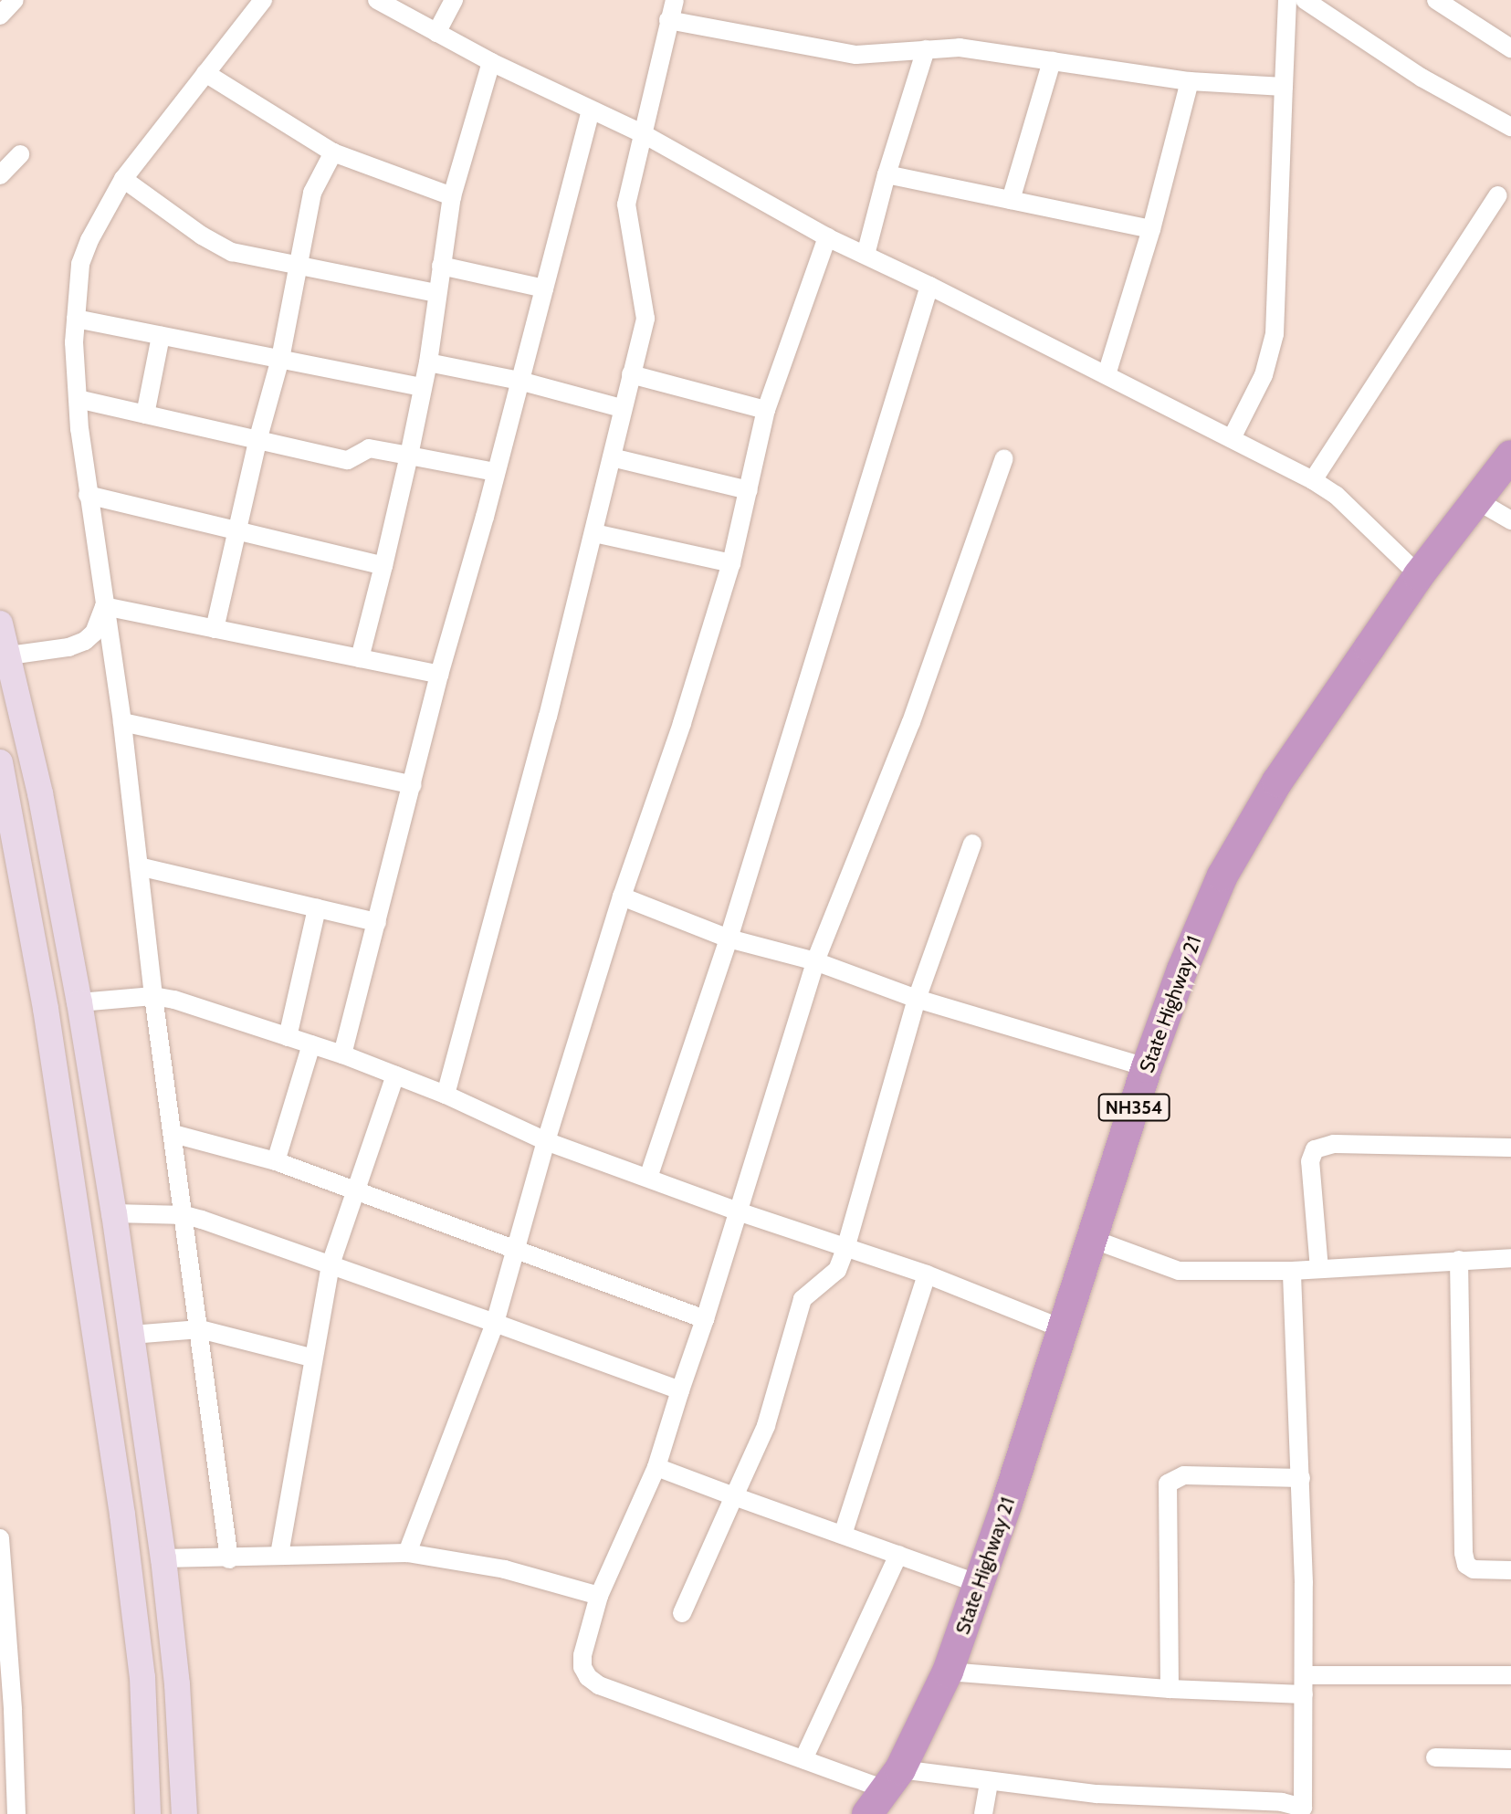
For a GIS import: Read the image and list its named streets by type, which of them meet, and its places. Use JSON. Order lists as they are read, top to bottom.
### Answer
{
  "streets": {
    "highway": ["State Highway 21", "NH354"]
  }
}
